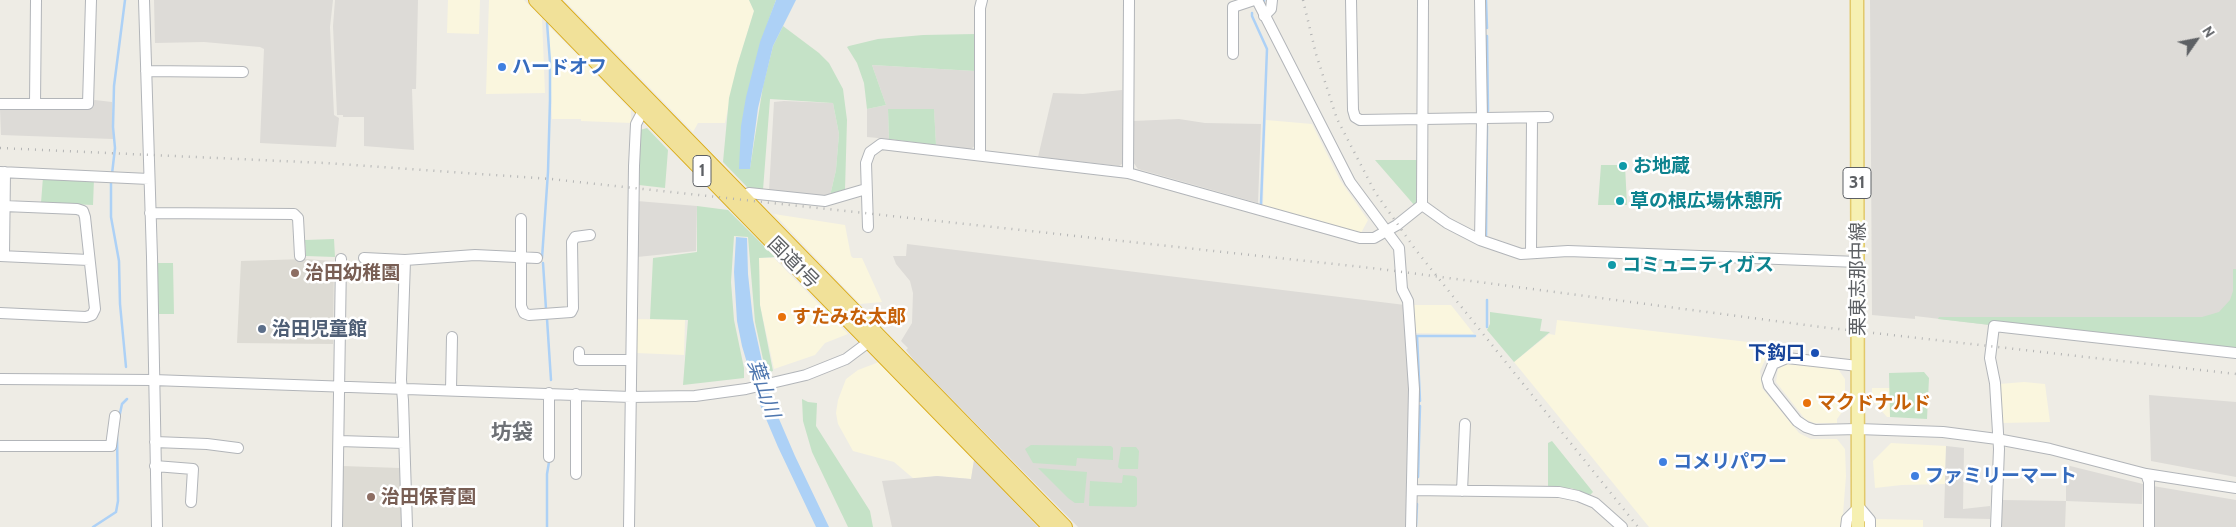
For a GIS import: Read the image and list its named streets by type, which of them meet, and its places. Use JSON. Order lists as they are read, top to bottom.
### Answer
{
  "streets": {
    "highway": ["1", "国道1号"],
    "main road": ["31", "栗東志那中線"]
  },
  "districts": ["坊袋"],
  "water": ["葉山川"],
  "places": [
    "ハードオフ",
    "お地蔵",
    "草の根広場休憩所",
    "コミュニティガス",
    "治田幼稚園",
    "すたみな太郎",
    "治田児童館",
    "下鈎口",
    "マクドナルド",
    "コメリパワー",
    "ファミリーマート",
    "治田保育園"
  ],
  "north": "top right"
}
